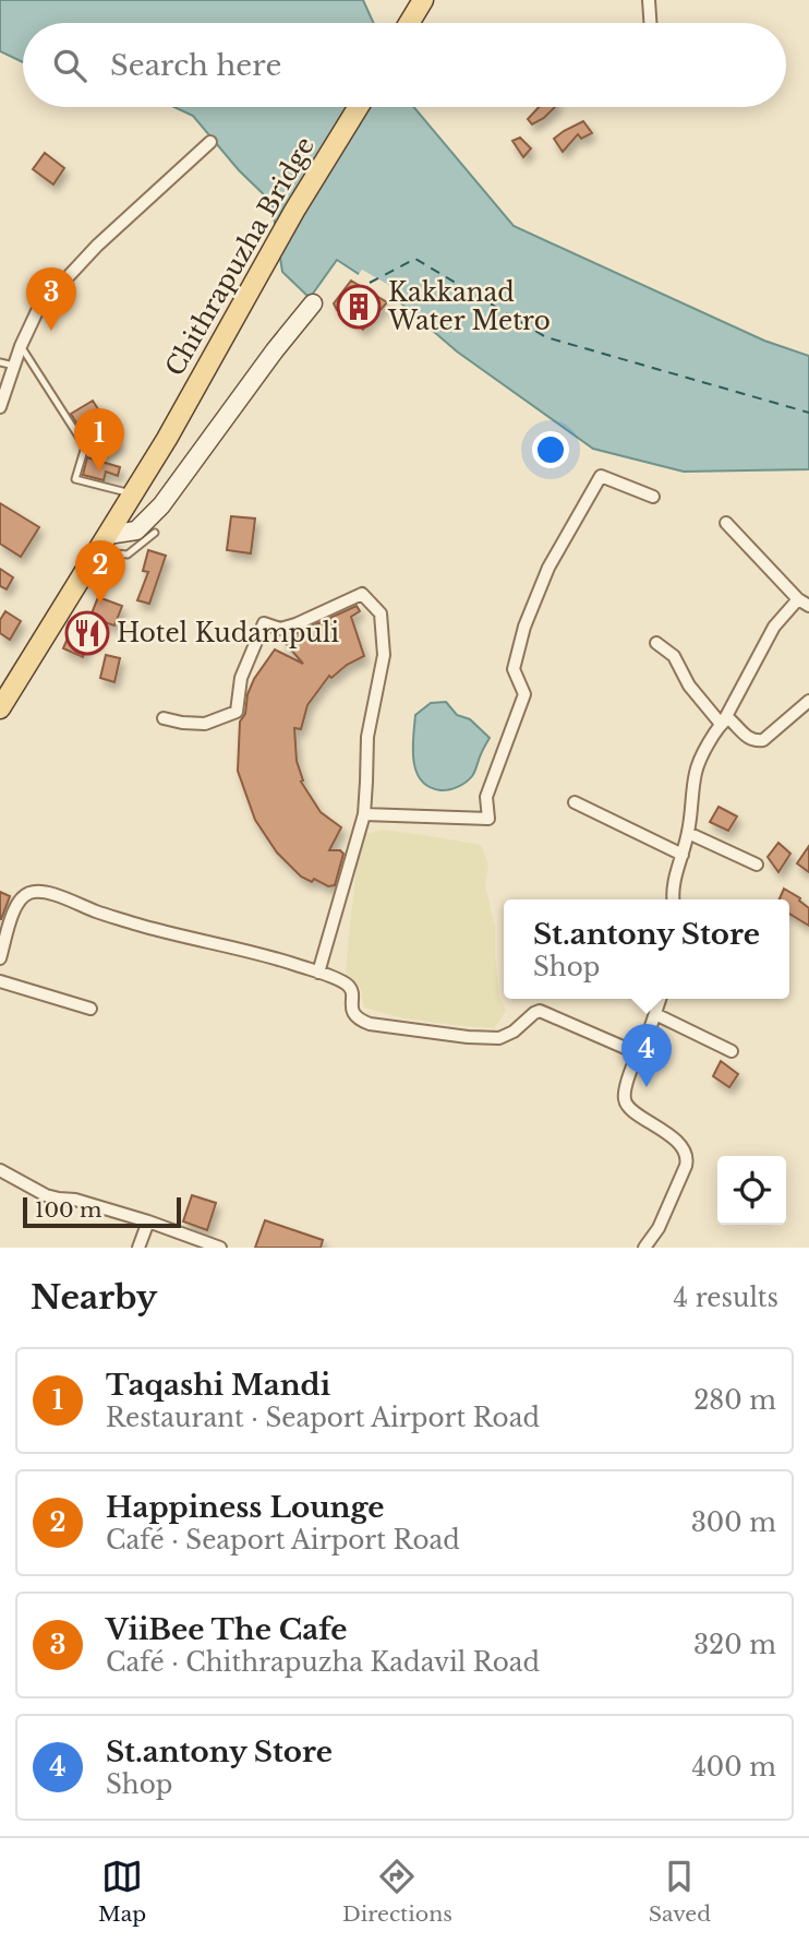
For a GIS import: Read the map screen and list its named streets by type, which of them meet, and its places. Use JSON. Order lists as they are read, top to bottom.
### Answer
{
  "streets": {
    "main road": ["Chithrapuzha Bridge"]
  },
  "places": {
    "building": ["Kakkanad Water Metro"],
    "restaurant": ["Hotel Kudampuli"]
  },
  "scale_bar": "100 m",
  "page": {
    "search": "Search here",
    "pins": [
      "3",
      "1",
      "2",
      "4"
    ],
    "popup": ["St.antony Store", "Shop"],
    "scale": "100 m",
    "heading": ["Nearby", "4 results"],
    "list": [
      {
        "mark": "1",
        "name": "Taqashi Mandi",
        "note": "Restaurant · Seaport Airport Road",
        "value": "280 m"
      },
      {
        "mark": "2",
        "name": "Happiness Lounge",
        "note": "Café · Seaport Airport Road",
        "value": "300 m"
      },
      {
        "mark": "3",
        "name": "ViiBee The Cafe",
        "note": "Café · Chithrapuzha Kadavil Road",
        "value": "320 m"
      },
      {
        "mark": "4",
        "name": "St.antony Store",
        "note": "Shop",
        "value": "400 m"
      }
    ],
    "nav": ["Map", "Directions", "Saved"]
  }
}
